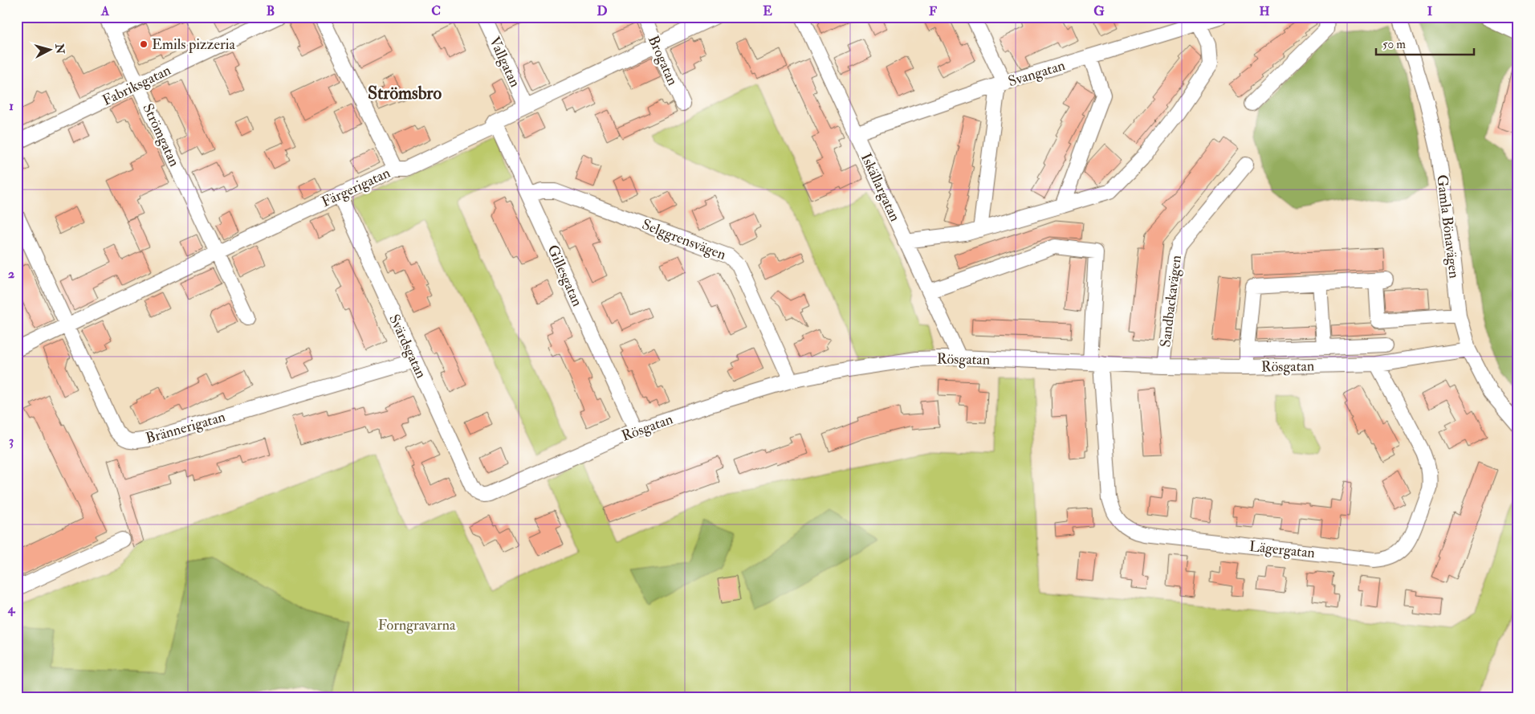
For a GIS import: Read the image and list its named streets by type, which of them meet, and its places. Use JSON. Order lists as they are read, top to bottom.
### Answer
{
  "streets": {
    "street": [
      "Brogatan",
      "Vallgatan",
      "Svangatan",
      "Fabriksgatan",
      "Strömgatan",
      "Färgerigatan",
      "Iskällargatan",
      "Gamla Bönavägen",
      "Selggrensvägen",
      "Gillesgatan",
      "Sandbackavägen",
      "Svärdsgatan",
      "Rösgatan",
      "Brännerigatan",
      "Lägergatan"
    ]
  },
  "crossings": [
    ["Brogatan", "Färgerigatan"],
    ["Vallgatan", "Färgerigatan"],
    ["Svangatan", "Iskällargatan"],
    ["Fabriksgatan", "Strömgatan"],
    ["Strömgatan", "Färgerigatan"],
    ["Färgerigatan", "Gillesgatan"],
    ["Färgerigatan", "Svärdsgatan"],
    ["Färgerigatan", "Brännerigatan"],
    ["Iskällargatan", "Rösgatan"],
    ["Iskällargatan", "Lägergatan"],
    ["Gamla Bönavägen", "Rösgatan"],
    ["Selggrensvägen", "Gillesgatan"],
    ["Selggrensvägen", "Rösgatan"],
    ["Gillesgatan", "Rösgatan"],
    ["Sandbackavägen", "Rösgatan"],
    ["Svärdsgatan", "Rösgatan"],
    ["Svärdsgatan", "Brännerigatan"],
    ["Rösgatan", "Lägergatan"]
  ],
  "districts": ["Strömsbro"],
  "parks": ["Forngravarna"],
  "places": ["Emils pizzeria"],
  "scale_bar": "50 m",
  "north": "right",
  "grid": {
    "columns": [
      "A",
      "B",
      "C",
      "D",
      "E",
      "F",
      "G",
      "H",
      "I"
    ],
    "rows": [
      "1",
      "2",
      "3",
      "4"
    ]
  }
}
